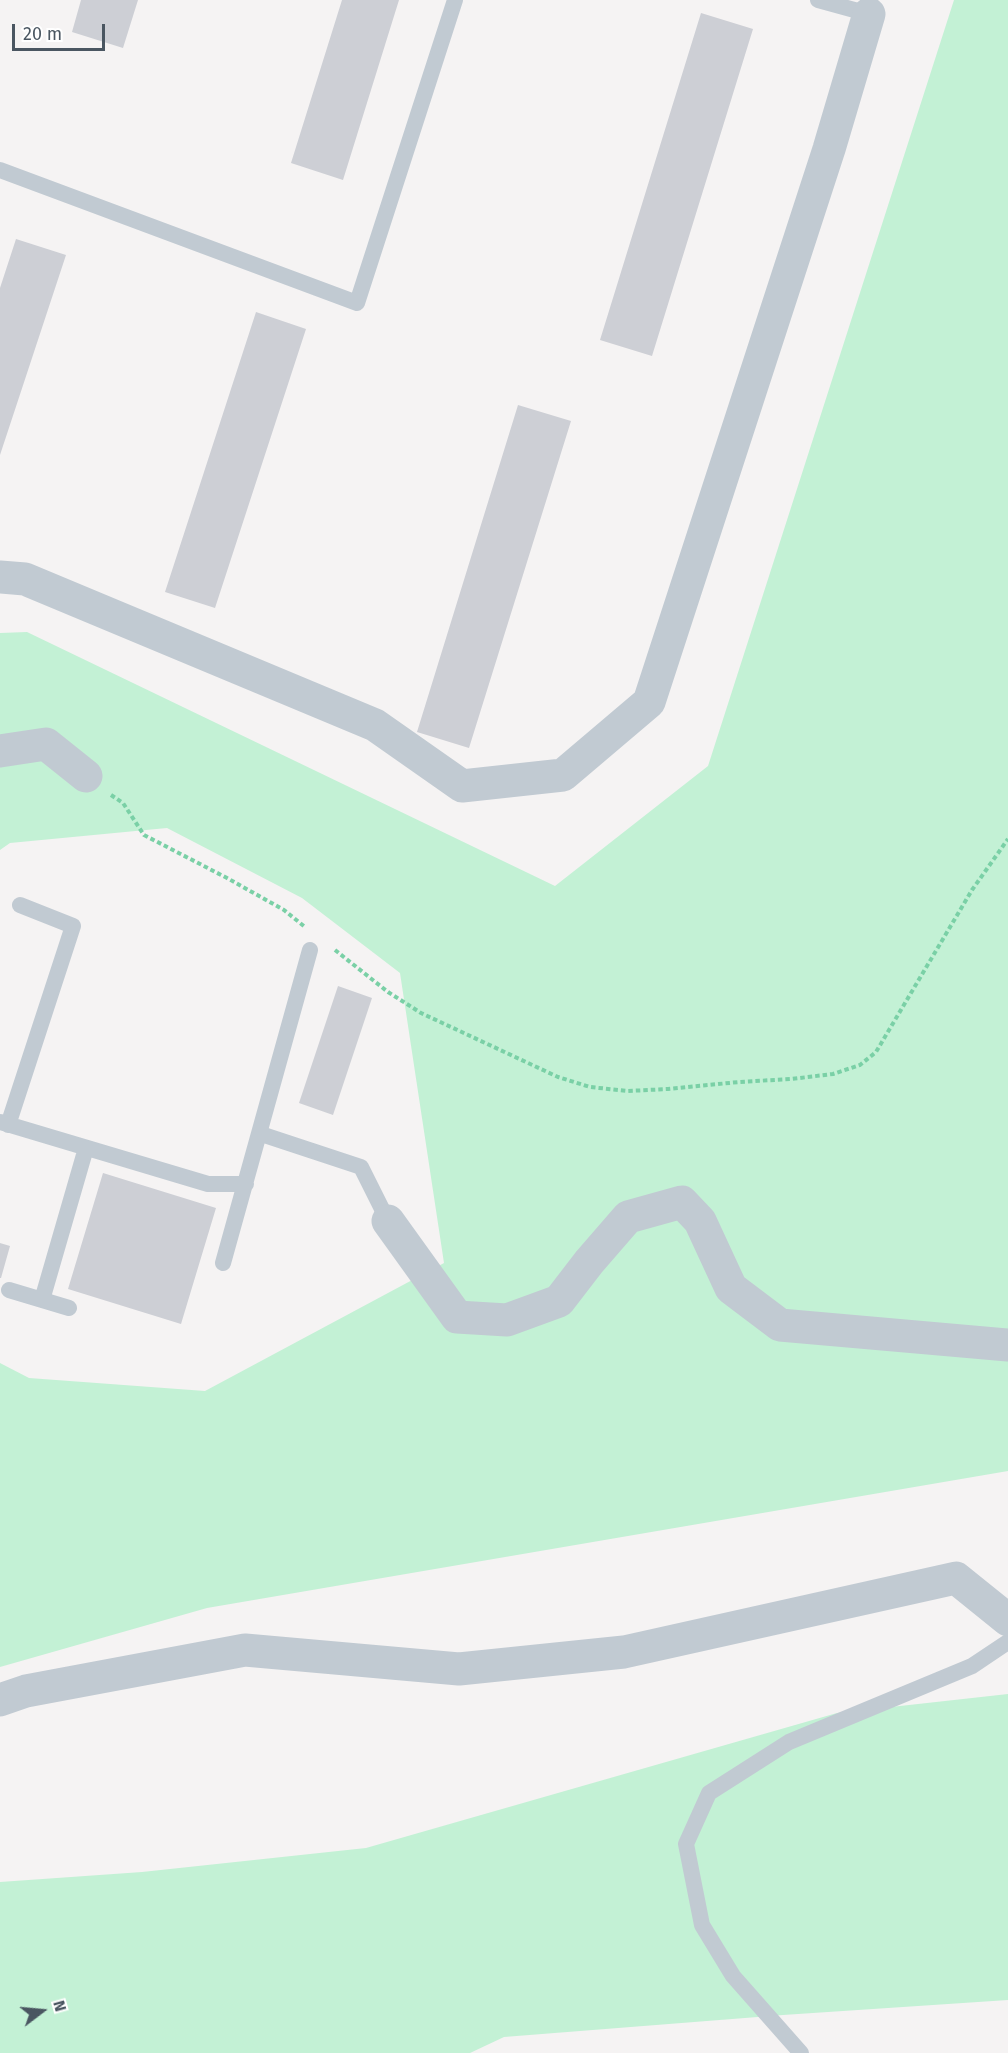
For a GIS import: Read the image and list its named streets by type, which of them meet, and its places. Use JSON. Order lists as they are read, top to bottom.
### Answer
{
  "scale_bar": "20 m",
  "north": "right"
}
